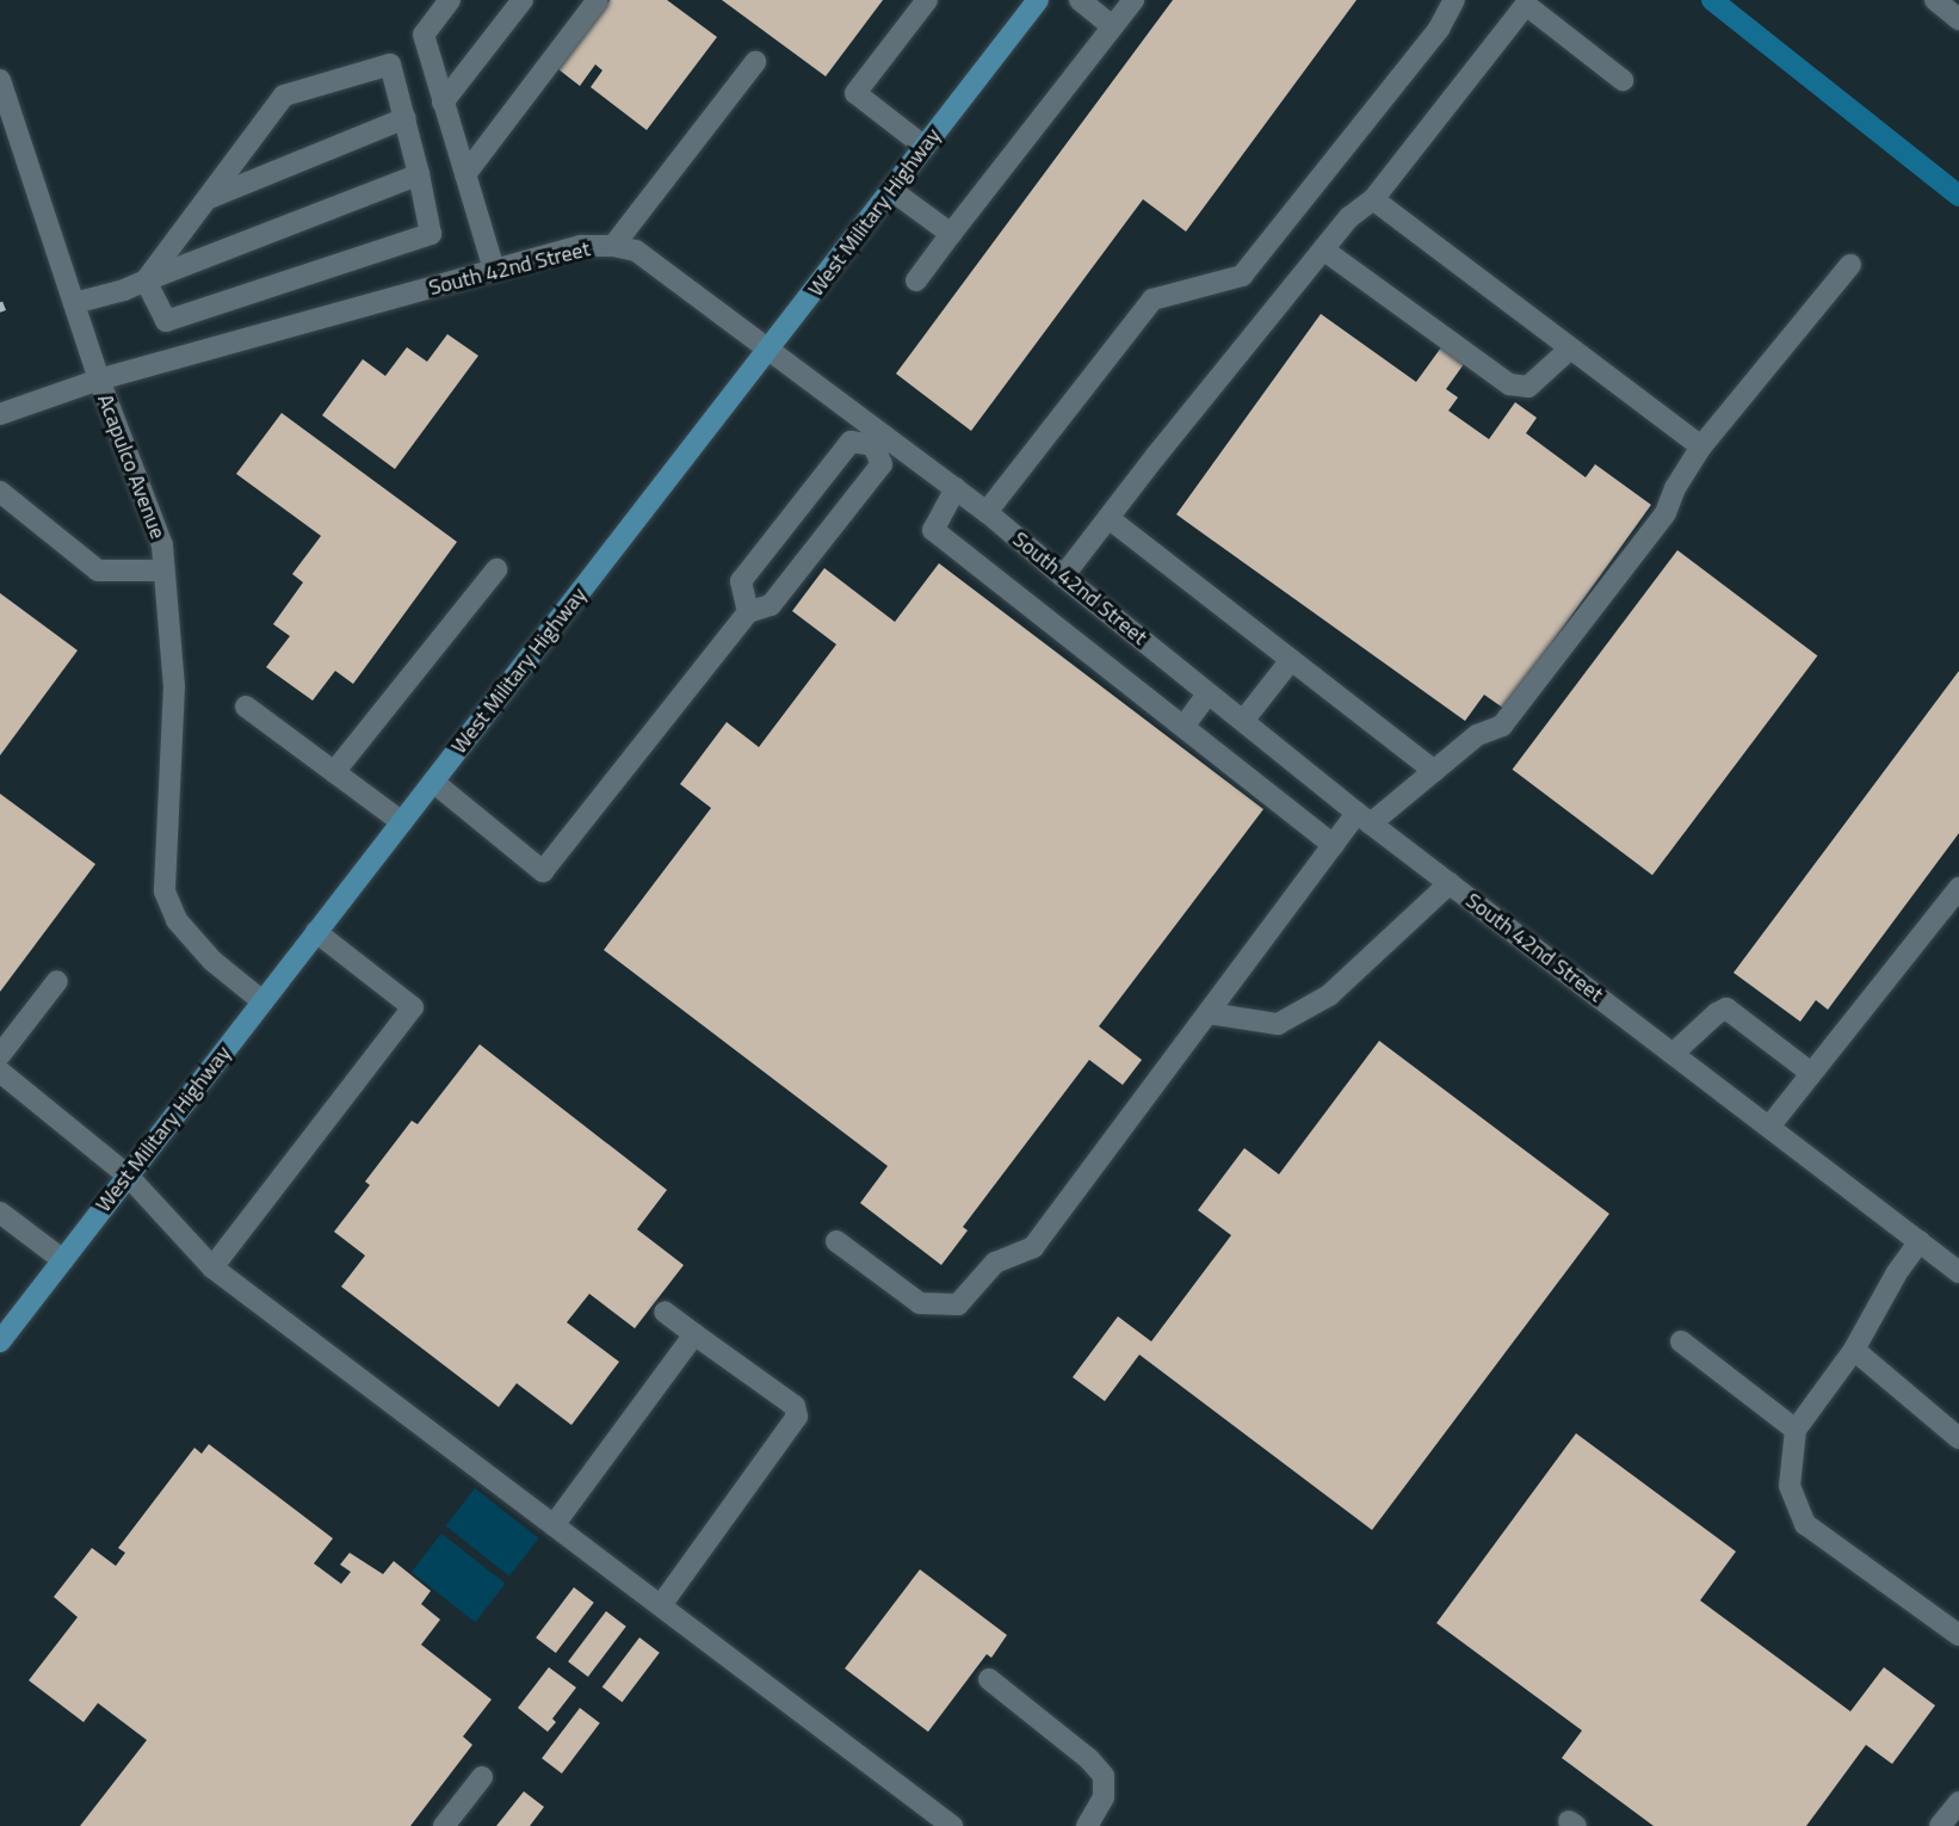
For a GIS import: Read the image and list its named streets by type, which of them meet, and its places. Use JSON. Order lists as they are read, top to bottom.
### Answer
{
  "streets": {
    "main road": ["West Military Highway"],
    "street": ["South 42nd Street", "Acapulco Avenue"]
  },
  "crossings": [
    ["West Military Highway", "South 42nd Street"],
    ["West Military Highway", "Acapulco Avenue"],
    ["South 42nd Street", "Acapulco Avenue"]
  ]
}
